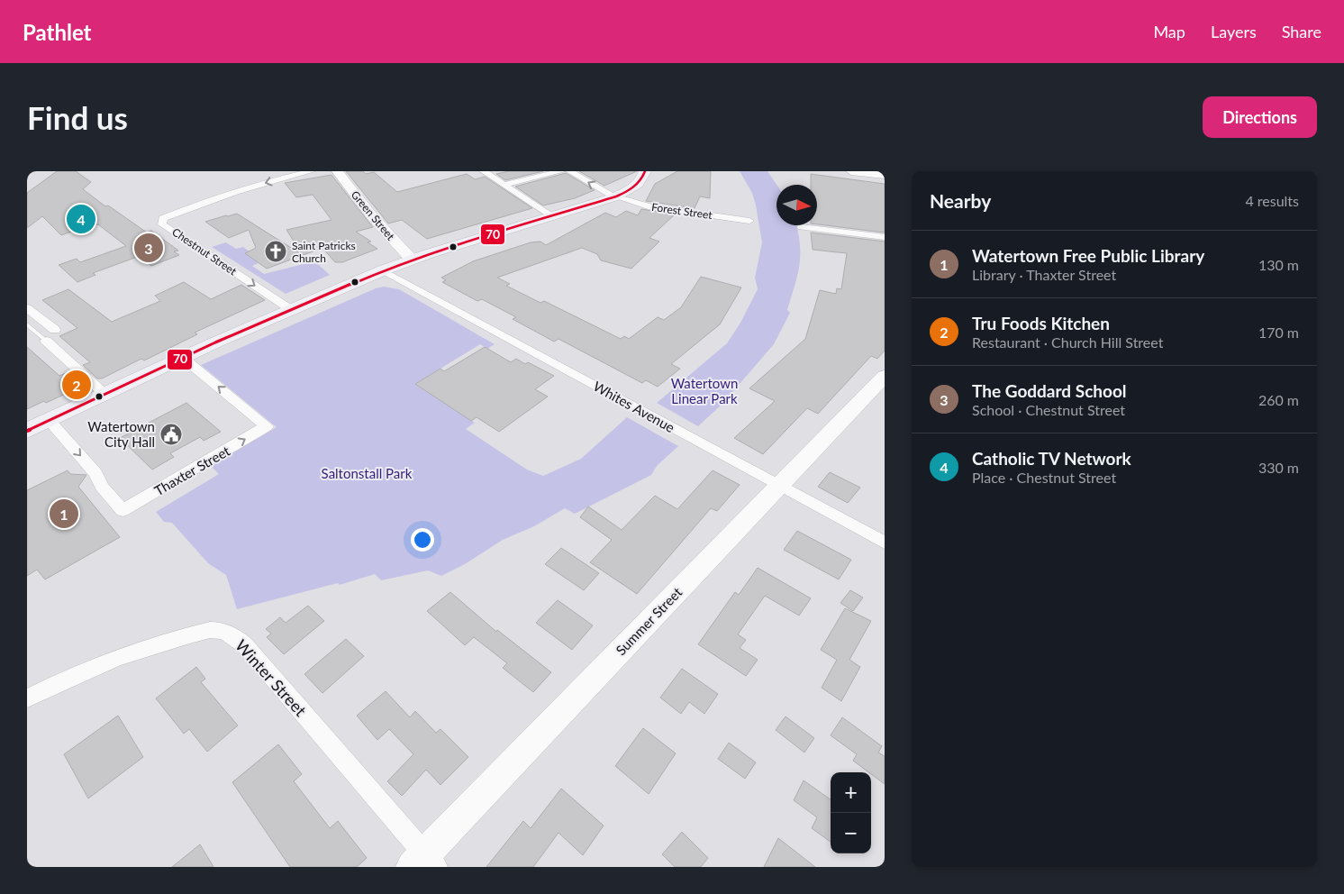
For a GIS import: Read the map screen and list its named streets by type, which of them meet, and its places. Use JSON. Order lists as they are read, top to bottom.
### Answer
{
  "streets": {
    "street": [
      "Forest Street",
      "Green Street",
      "Chestnut Street",
      "Whites Avenue",
      "Thaxter Street",
      "Summer Street",
      "Winter Street"
    ]
  },
  "crossings": [
    ["Whites Avenue", "Summer Street"],
    ["Summer Street", "Winter Street"]
  ],
  "parks": ["Watertown Linear Park", "Saltonstall Park"],
  "places": {
    "church": ["Saint Patricks Church"],
    "public building": ["Watertown City Hall"]
  },
  "lines": ["transit line 70"],
  "north": "right",
  "page": {
    "header": "Pathlet",
    "nav": ["Map", "Layers", "Share"],
    "buttons": "Directions",
    "title": "Find us",
    "heading": ["Nearby", "4 results"],
    "pins": [
      "4",
      "3",
      "2",
      "1"
    ],
    "list": [
      {
        "mark": "1",
        "name": "Watertown Free Public Library",
        "note": "Library · Thaxter Street",
        "value": "130 m"
      },
      {
        "mark": "2",
        "name": "Tru Foods Kitchen",
        "note": "Restaurant · Church Hill Street",
        "value": "170 m"
      },
      {
        "mark": "3",
        "name": "The Goddard School",
        "note": "School · Chestnut Street",
        "value": "260 m"
      },
      {
        "mark": "4",
        "name": "Catholic TV Network",
        "note": "Place · Chestnut Street",
        "value": "330 m"
      }
    ],
    "map_buttons": ["+", "−"]
  }
}
